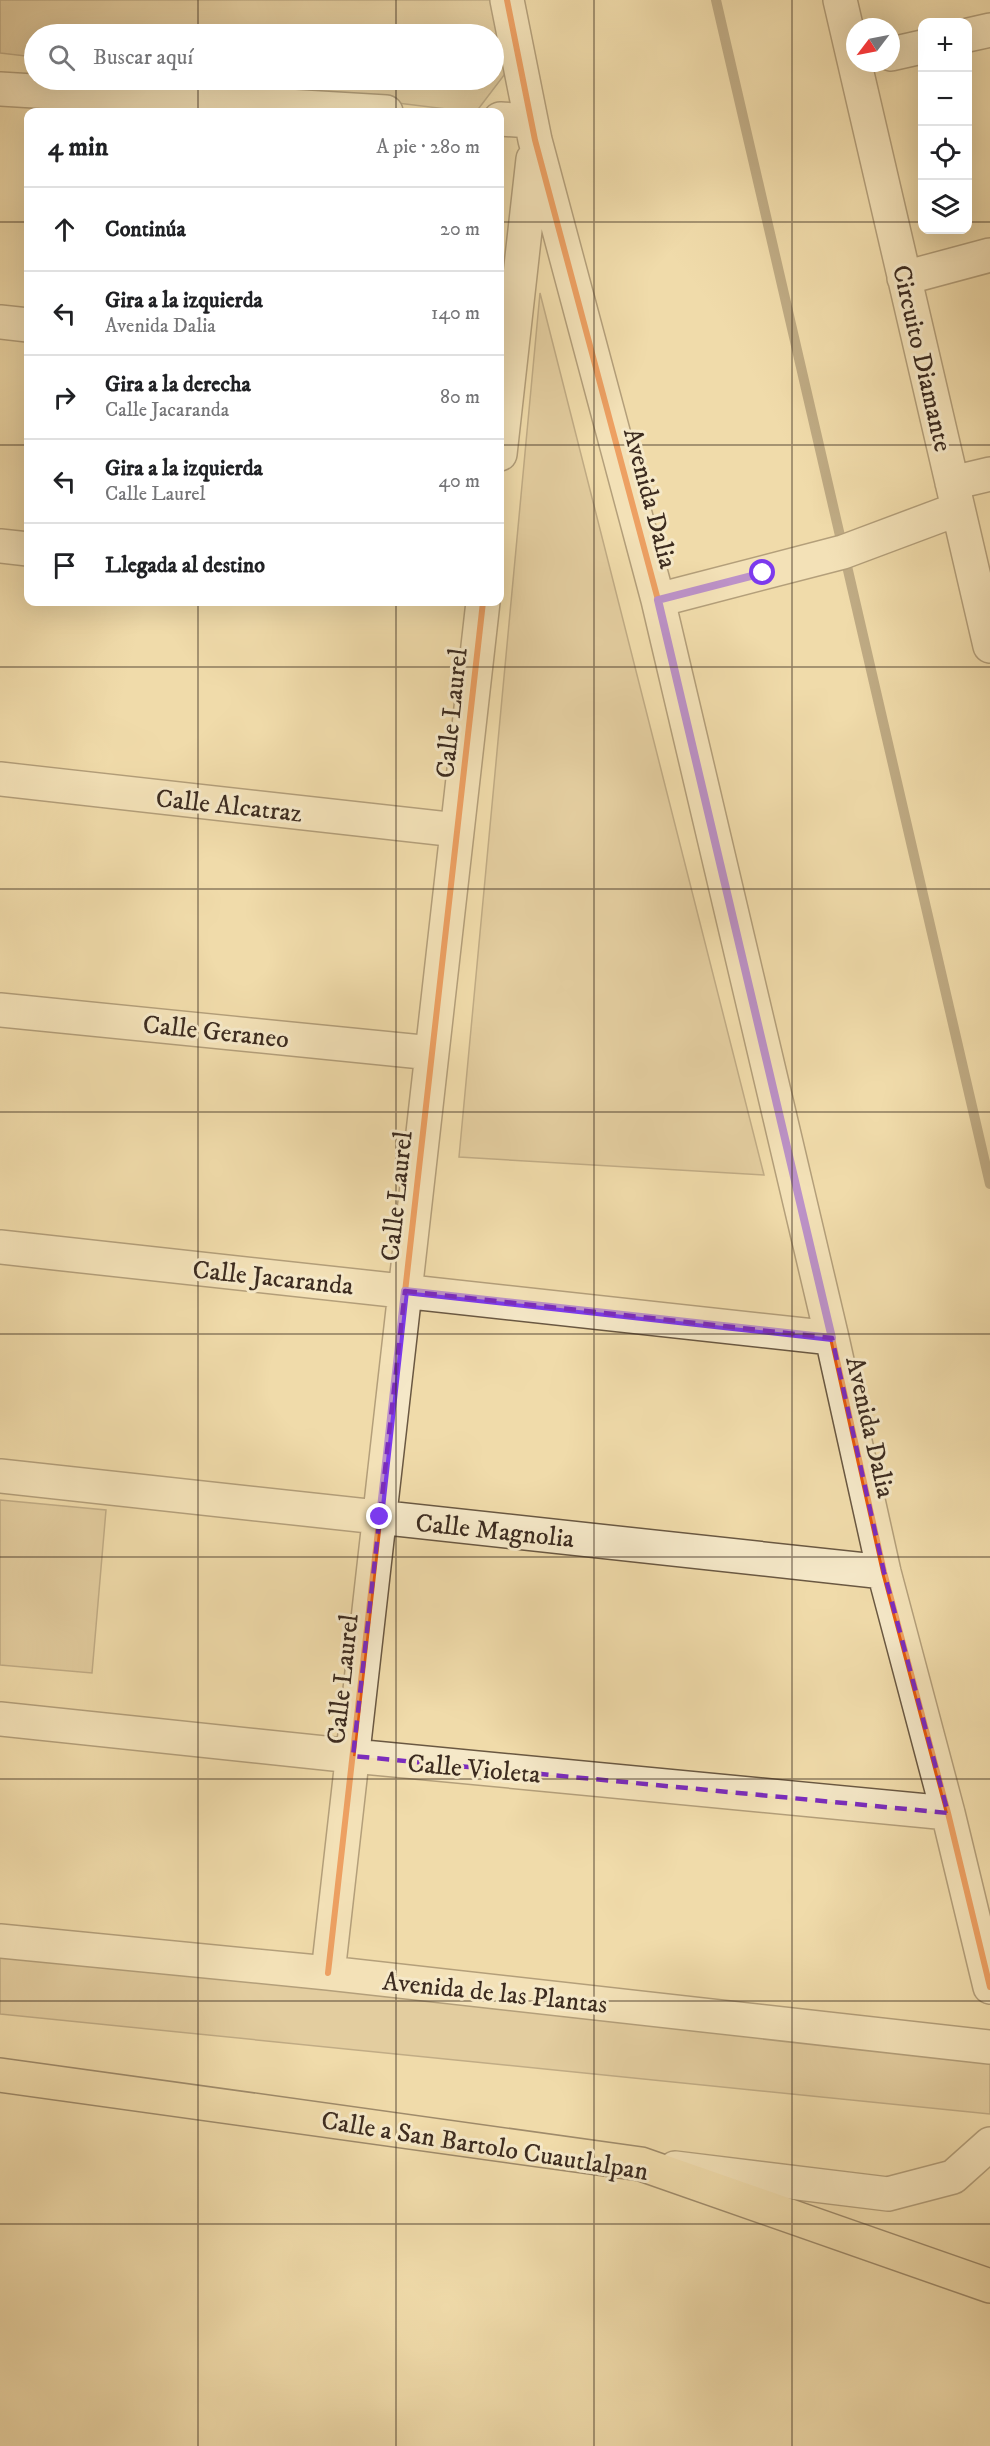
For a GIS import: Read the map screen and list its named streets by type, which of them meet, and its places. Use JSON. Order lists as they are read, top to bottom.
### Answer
{
  "streets": {
    "main road": ["Calle a San Bartolo Cuautlalpan"],
    "street": [
      "Circuito Diamante",
      "Avenida Dalia",
      "Calle Laurel",
      "Calle Alcatraz",
      "Calle Geraneo",
      "Calle Jacaranda",
      "Calle Magnolia",
      "Calle Violeta",
      "Avenida de las Plantas"
    ]
  },
  "crossings": [
    ["Avenida Dalia", "Calle Jacaranda"],
    ["Avenida Dalia", "Calle Magnolia"],
    ["Avenida Dalia", "Calle Violeta"],
    ["Calle Laurel", "Calle Alcatraz"],
    ["Calle Laurel", "Calle Geraneo"],
    ["Calle Laurel", "Calle Jacaranda"],
    ["Calle Laurel", "Calle Magnolia"],
    ["Calle Laurel", "Calle Violeta"],
    ["Calle Laurel", "Avenida de las Plantas"]
  ],
  "north": "bottom left",
  "page": {
    "map_buttons": ["+", "−"],
    "search": "Buscar aquí",
    "heading": ["4 min", "A pie · 280 m"],
    "list": [
      ["Continúa", "20 m"],
      ["Gira a la izquierda", "Avenida Dalia", "140 m"],
      ["Gira a la derecha", "Calle Jacaranda", "80 m"],
      ["Gira a la izquierda", "Calle Laurel", "40 m"],
      "Llegada al destino"
    ]
  }
}
